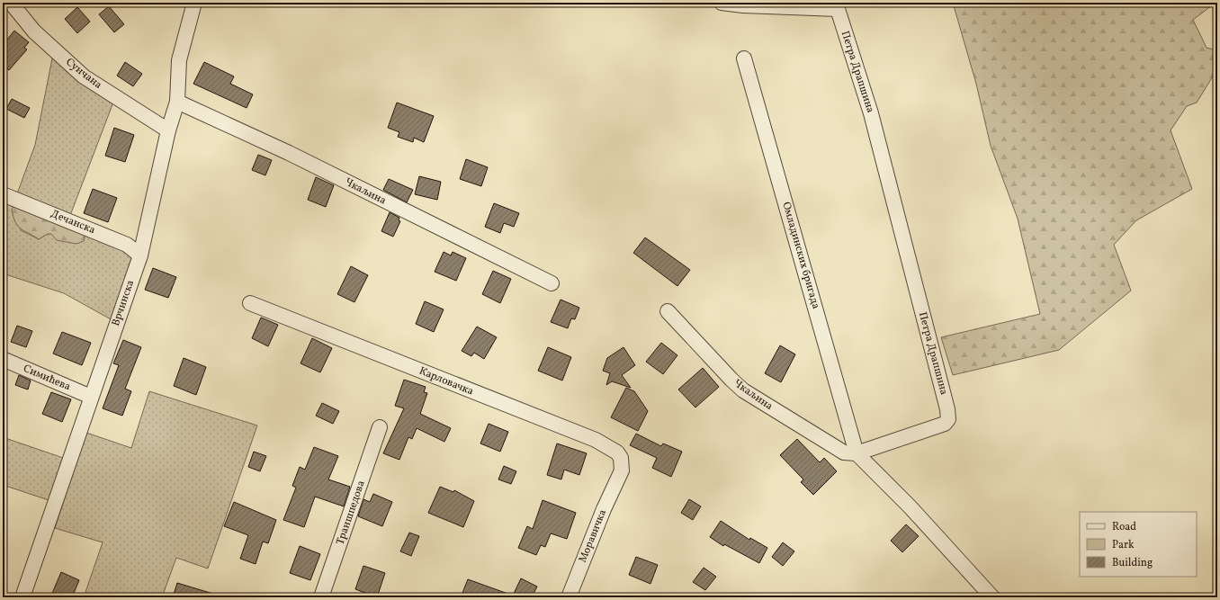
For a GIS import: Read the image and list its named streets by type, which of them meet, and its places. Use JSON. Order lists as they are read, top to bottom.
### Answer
{
  "streets": {
    "street": [
      "Петра Драпшина",
      "Сунчана",
      "Чкаљина",
      "Дечанска",
      "Омладинских бригада",
      "Врчинска",
      "Симићева",
      "Карловачка",
      "Траншпедова",
      "Моравичка"
    ]
  },
  "crossings": [
    ["Петра Драпшина", "Чкаљина"],
    ["Петра Драпшина", "Омладинских бригада"],
    ["Сунчана", "Врчинска"],
    ["Чкаљина", "Омладинских бригада"],
    ["Чкаљина", "Врчинска"],
    ["Дечанска", "Врчинска"],
    ["Врчинска", "Симићева"],
    ["Карловачка", "Моравичка"]
  ],
  "legend": ["Road", "Park", "Building"]
}
